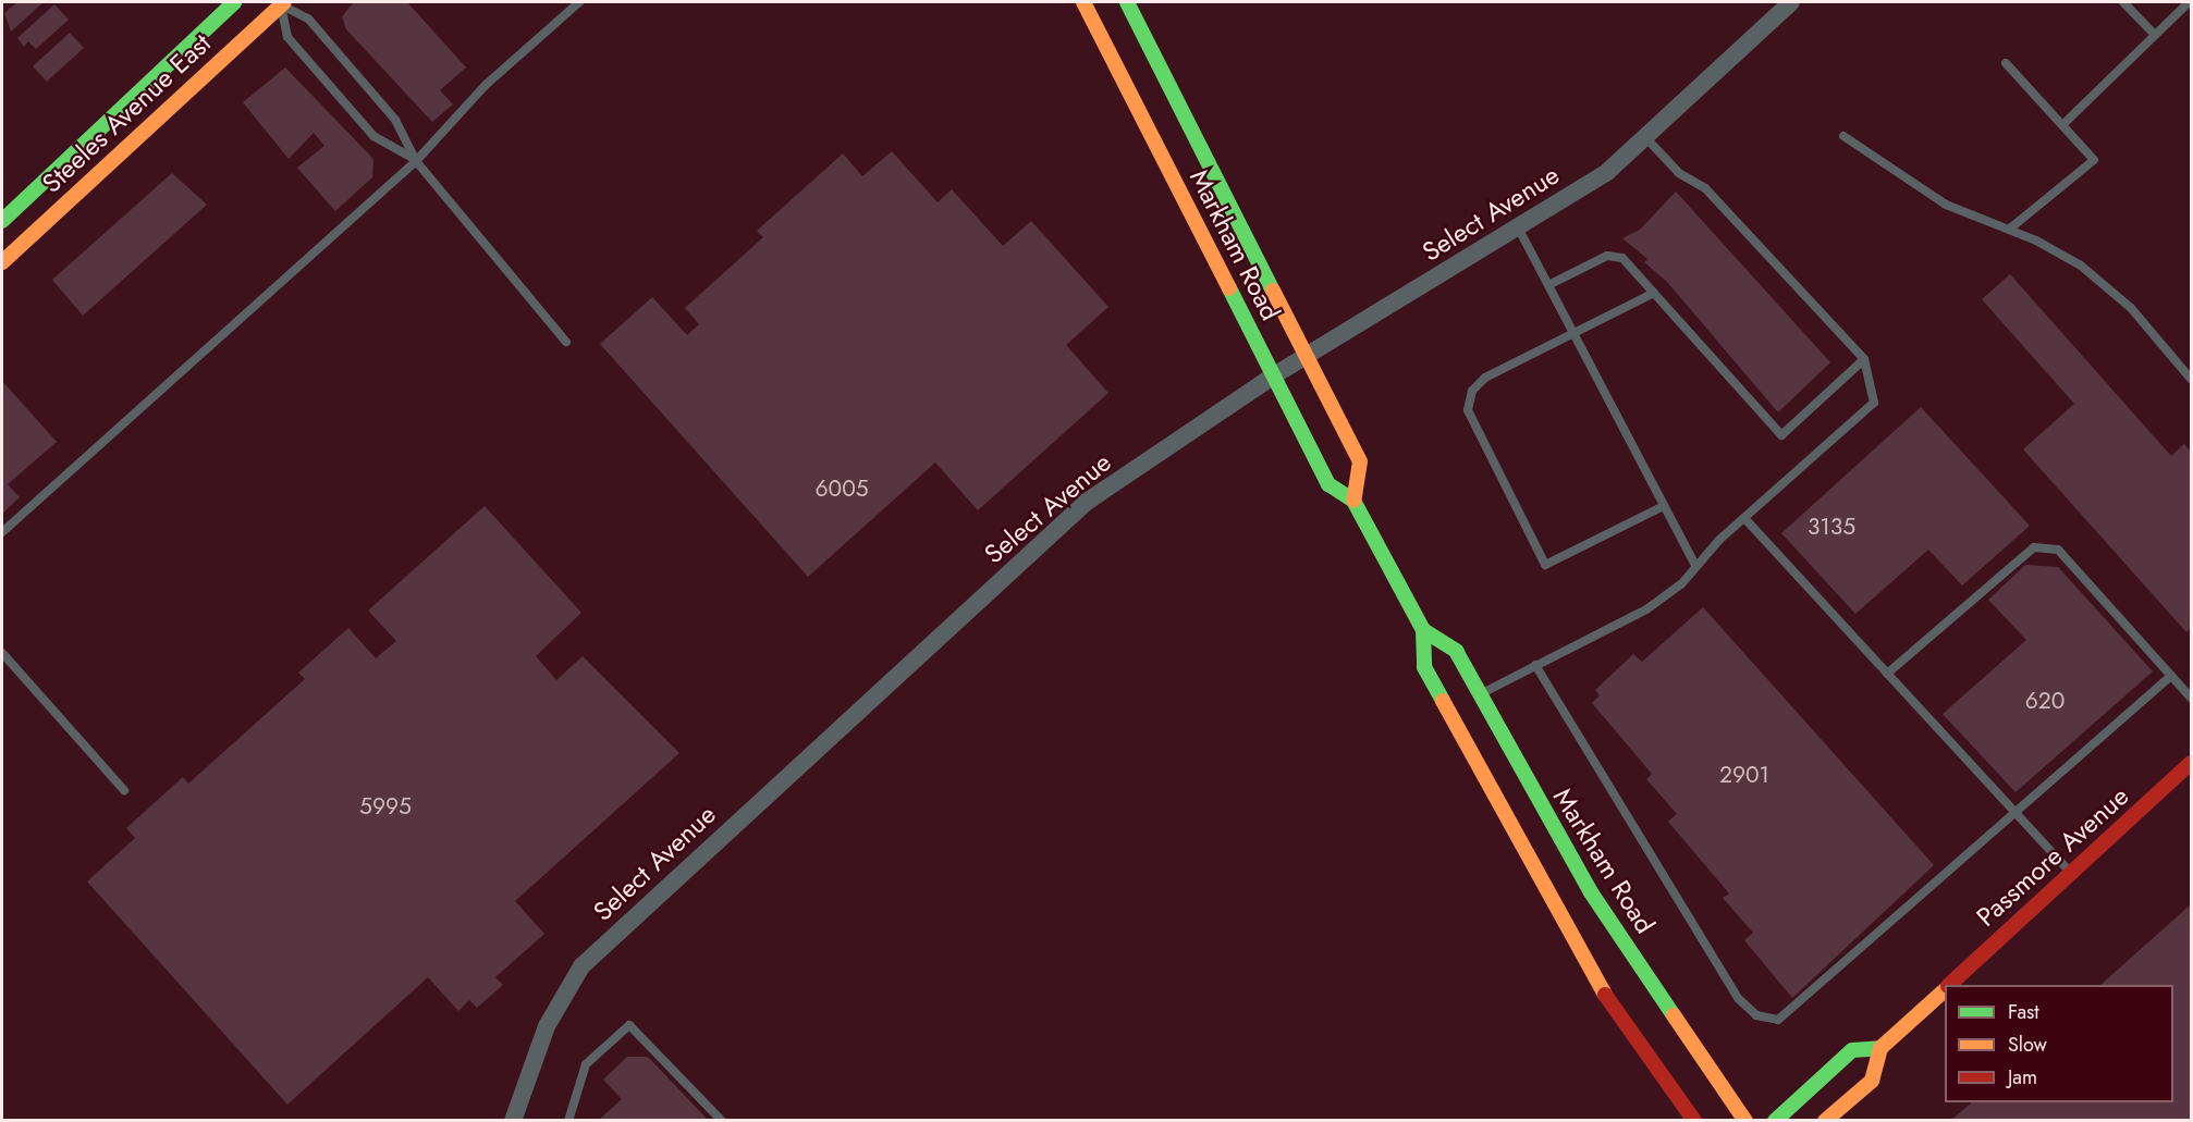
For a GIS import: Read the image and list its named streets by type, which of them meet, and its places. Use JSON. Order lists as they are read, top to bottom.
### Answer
{
  "streets": {
    "main road": ["Steeles Avenue East", "Markham Road", "Passmore Avenue"],
    "street": ["Select Avenue"]
  },
  "crossings": [
    ["Select Avenue", "Markham Road"]
  ],
  "house_numbers": [
    "6005",
    "3135",
    "620",
    "2901",
    "5995"
  ],
  "legend": ["Fast", "Slow", "Jam"]
}
